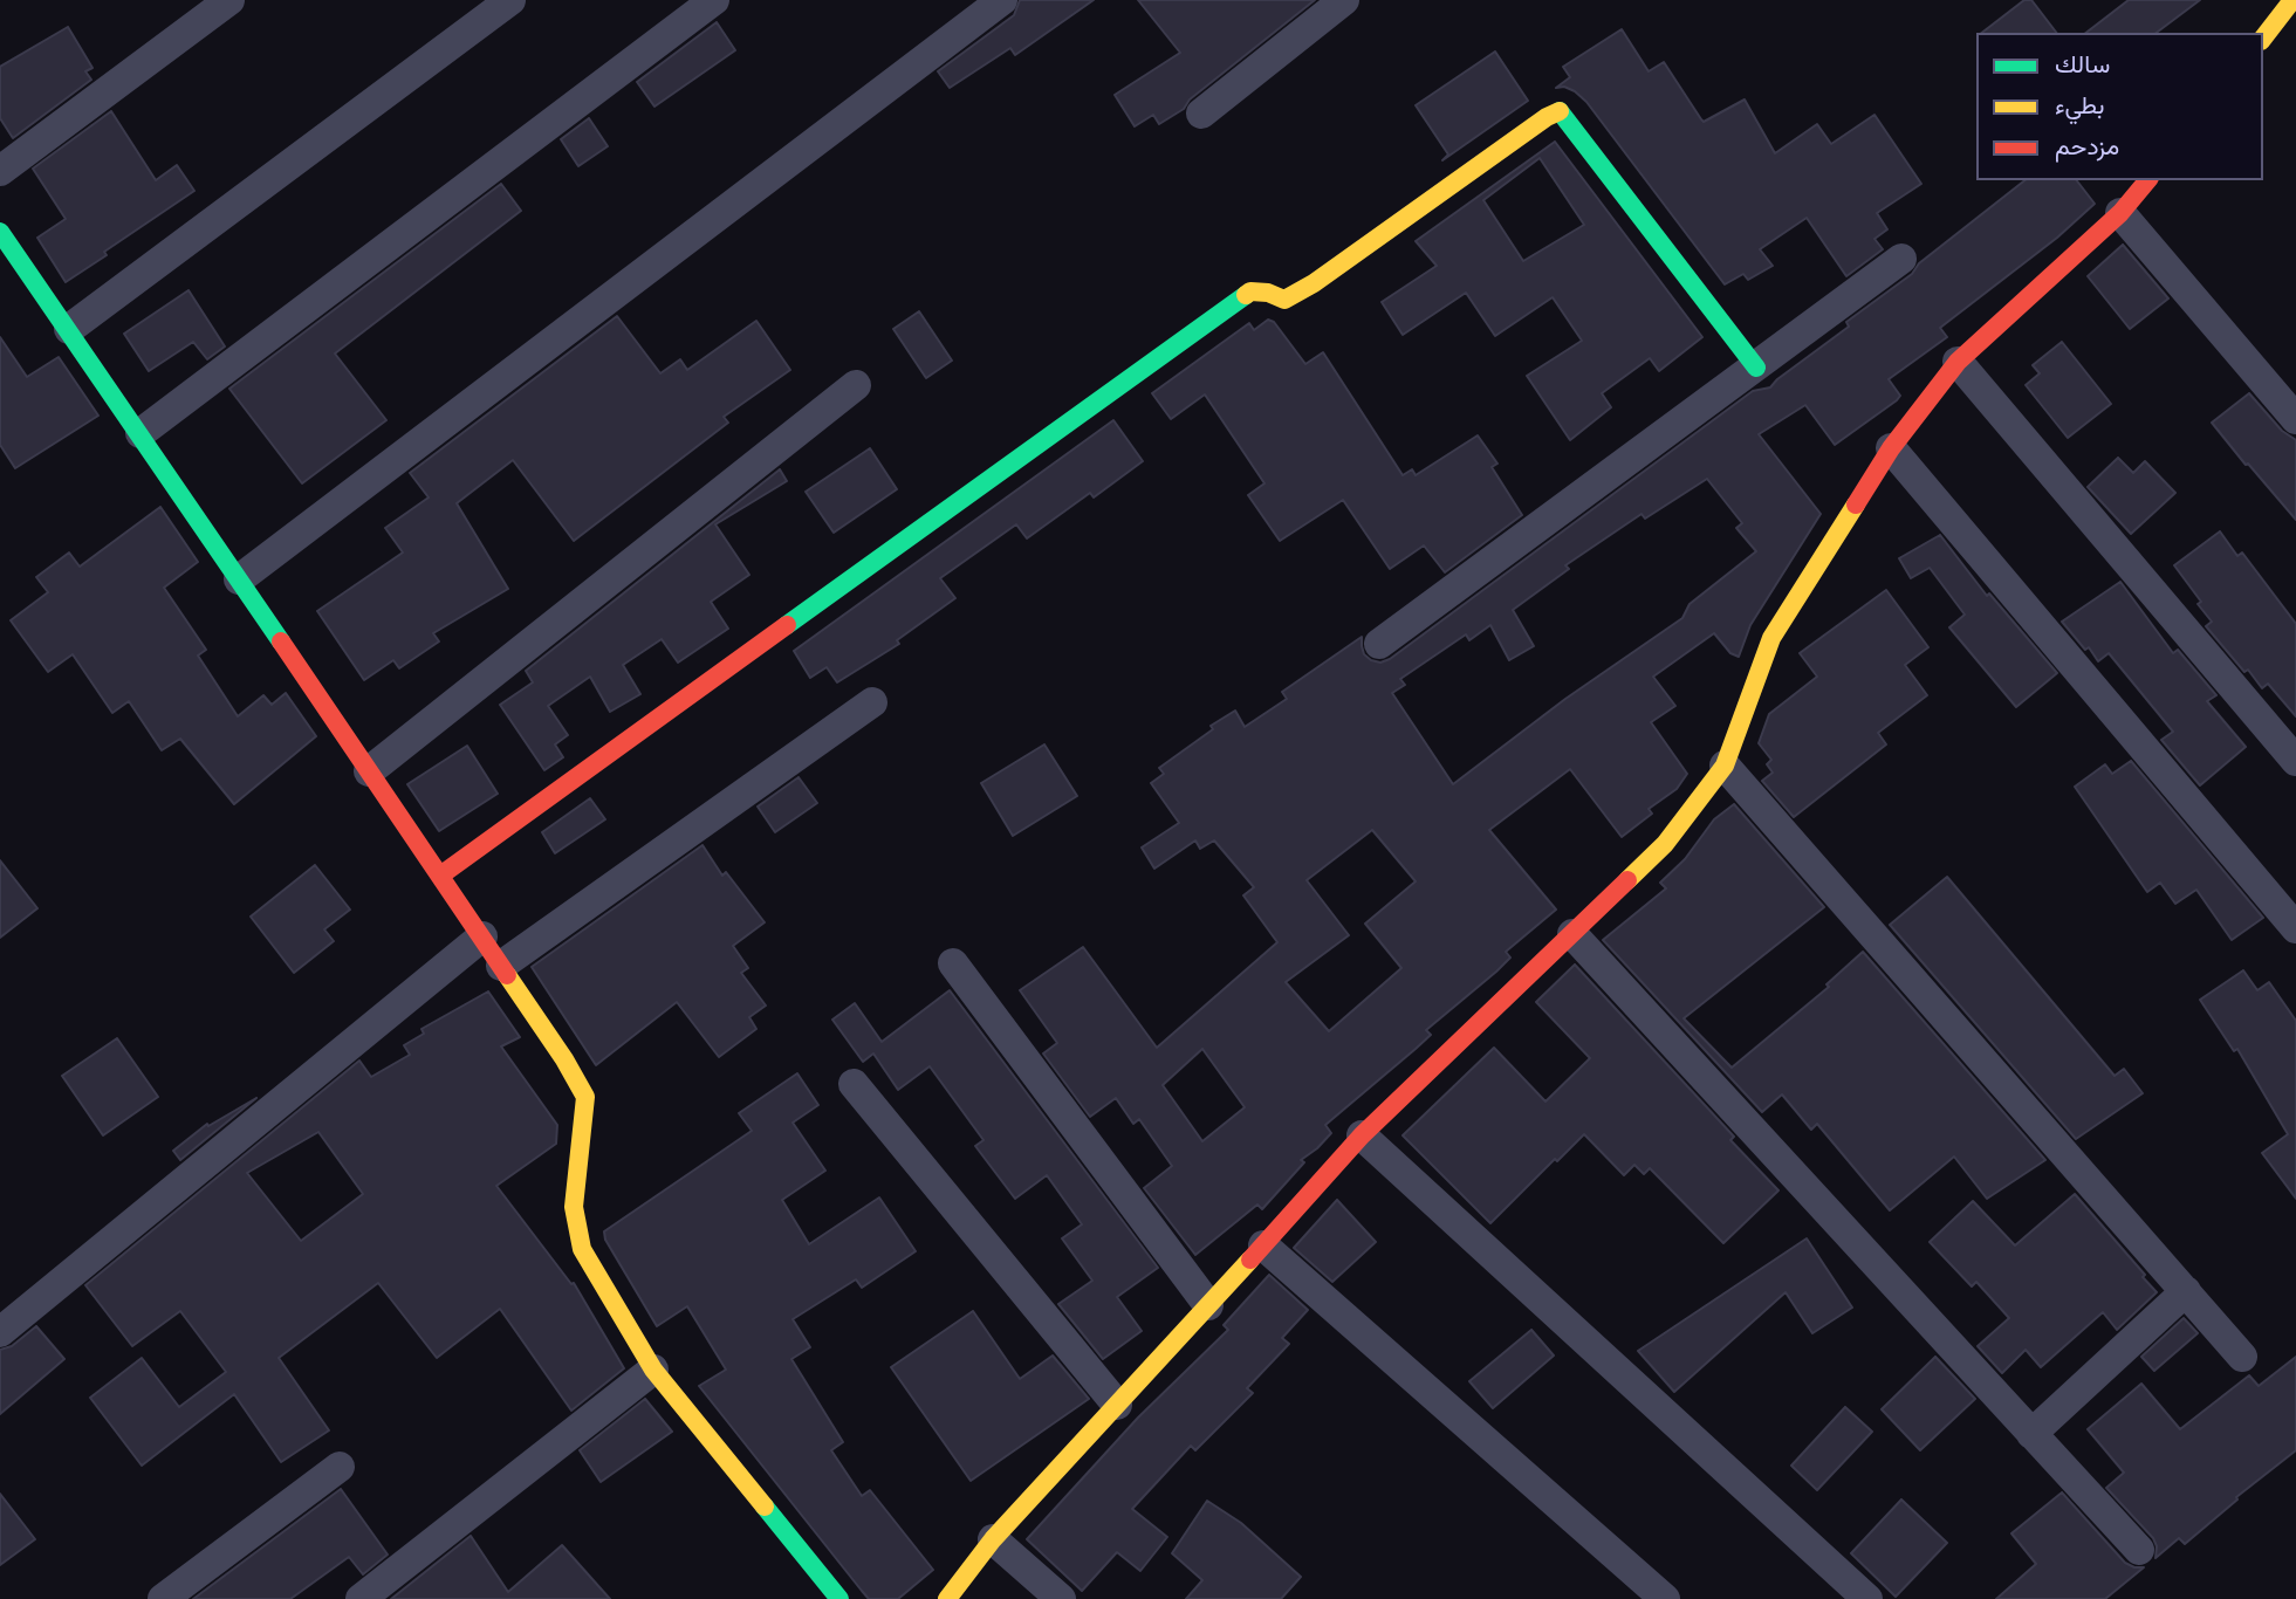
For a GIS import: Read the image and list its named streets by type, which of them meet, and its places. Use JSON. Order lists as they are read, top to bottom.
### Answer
{
  "legend": ["سالك", "بطيء", "مزدحم"]
}
